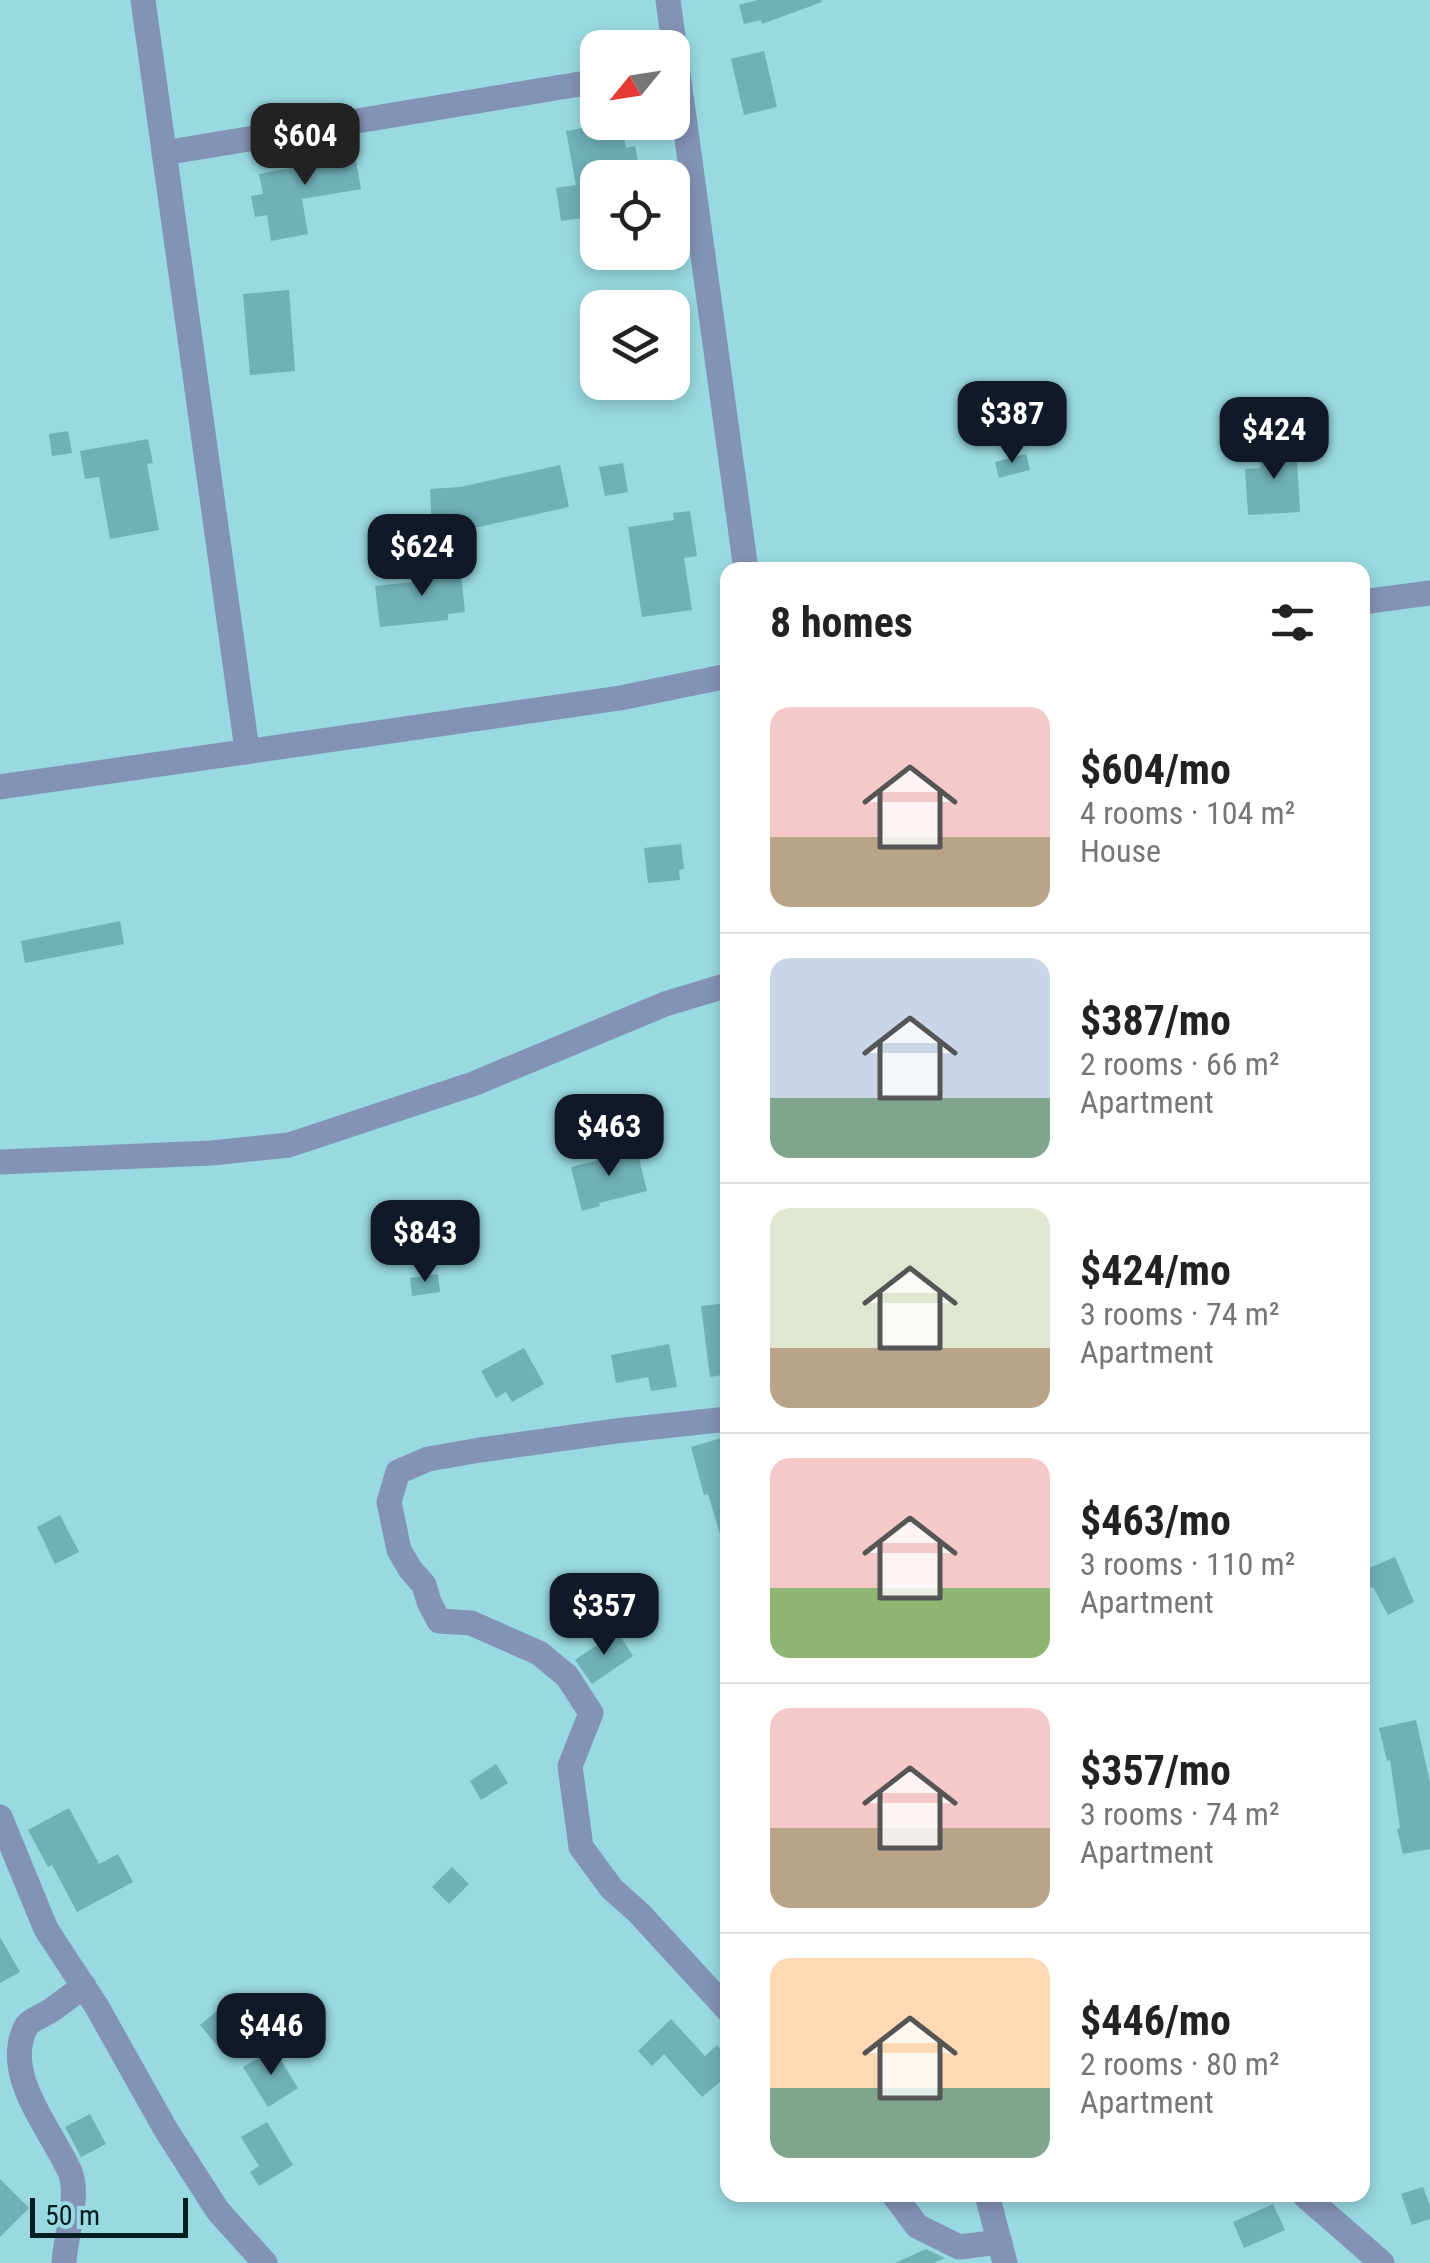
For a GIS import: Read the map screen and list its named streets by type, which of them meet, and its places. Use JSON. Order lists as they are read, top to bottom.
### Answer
{
  "scale_bar": "50 m",
  "north": "bottom left",
  "page": {
    "price": [
      "$604",
      "$387",
      "$424",
      "$624",
      "$463",
      "$843",
      "$357",
      "$446"
    ],
    "heading": "8 homes",
    "list": [
      {
        "name": "$604/mo",
        "note": "4 rooms · 104 m² · House"
      },
      {
        "name": "$387/mo",
        "note": "2 rooms · 66 m² · Apartment"
      },
      {
        "name": "$424/mo",
        "note": "3 rooms · 74 m² · Apartment"
      },
      {
        "name": "$463/mo",
        "note": "3 rooms · 110 m² · Apartment"
      },
      {
        "name": "$357/mo",
        "note": "3 rooms · 74 m² · Apartment"
      },
      {
        "name": "$446/mo",
        "note": "2 rooms · 80 m² · Apartment"
      }
    ],
    "scale": "50 m"
  }
}
